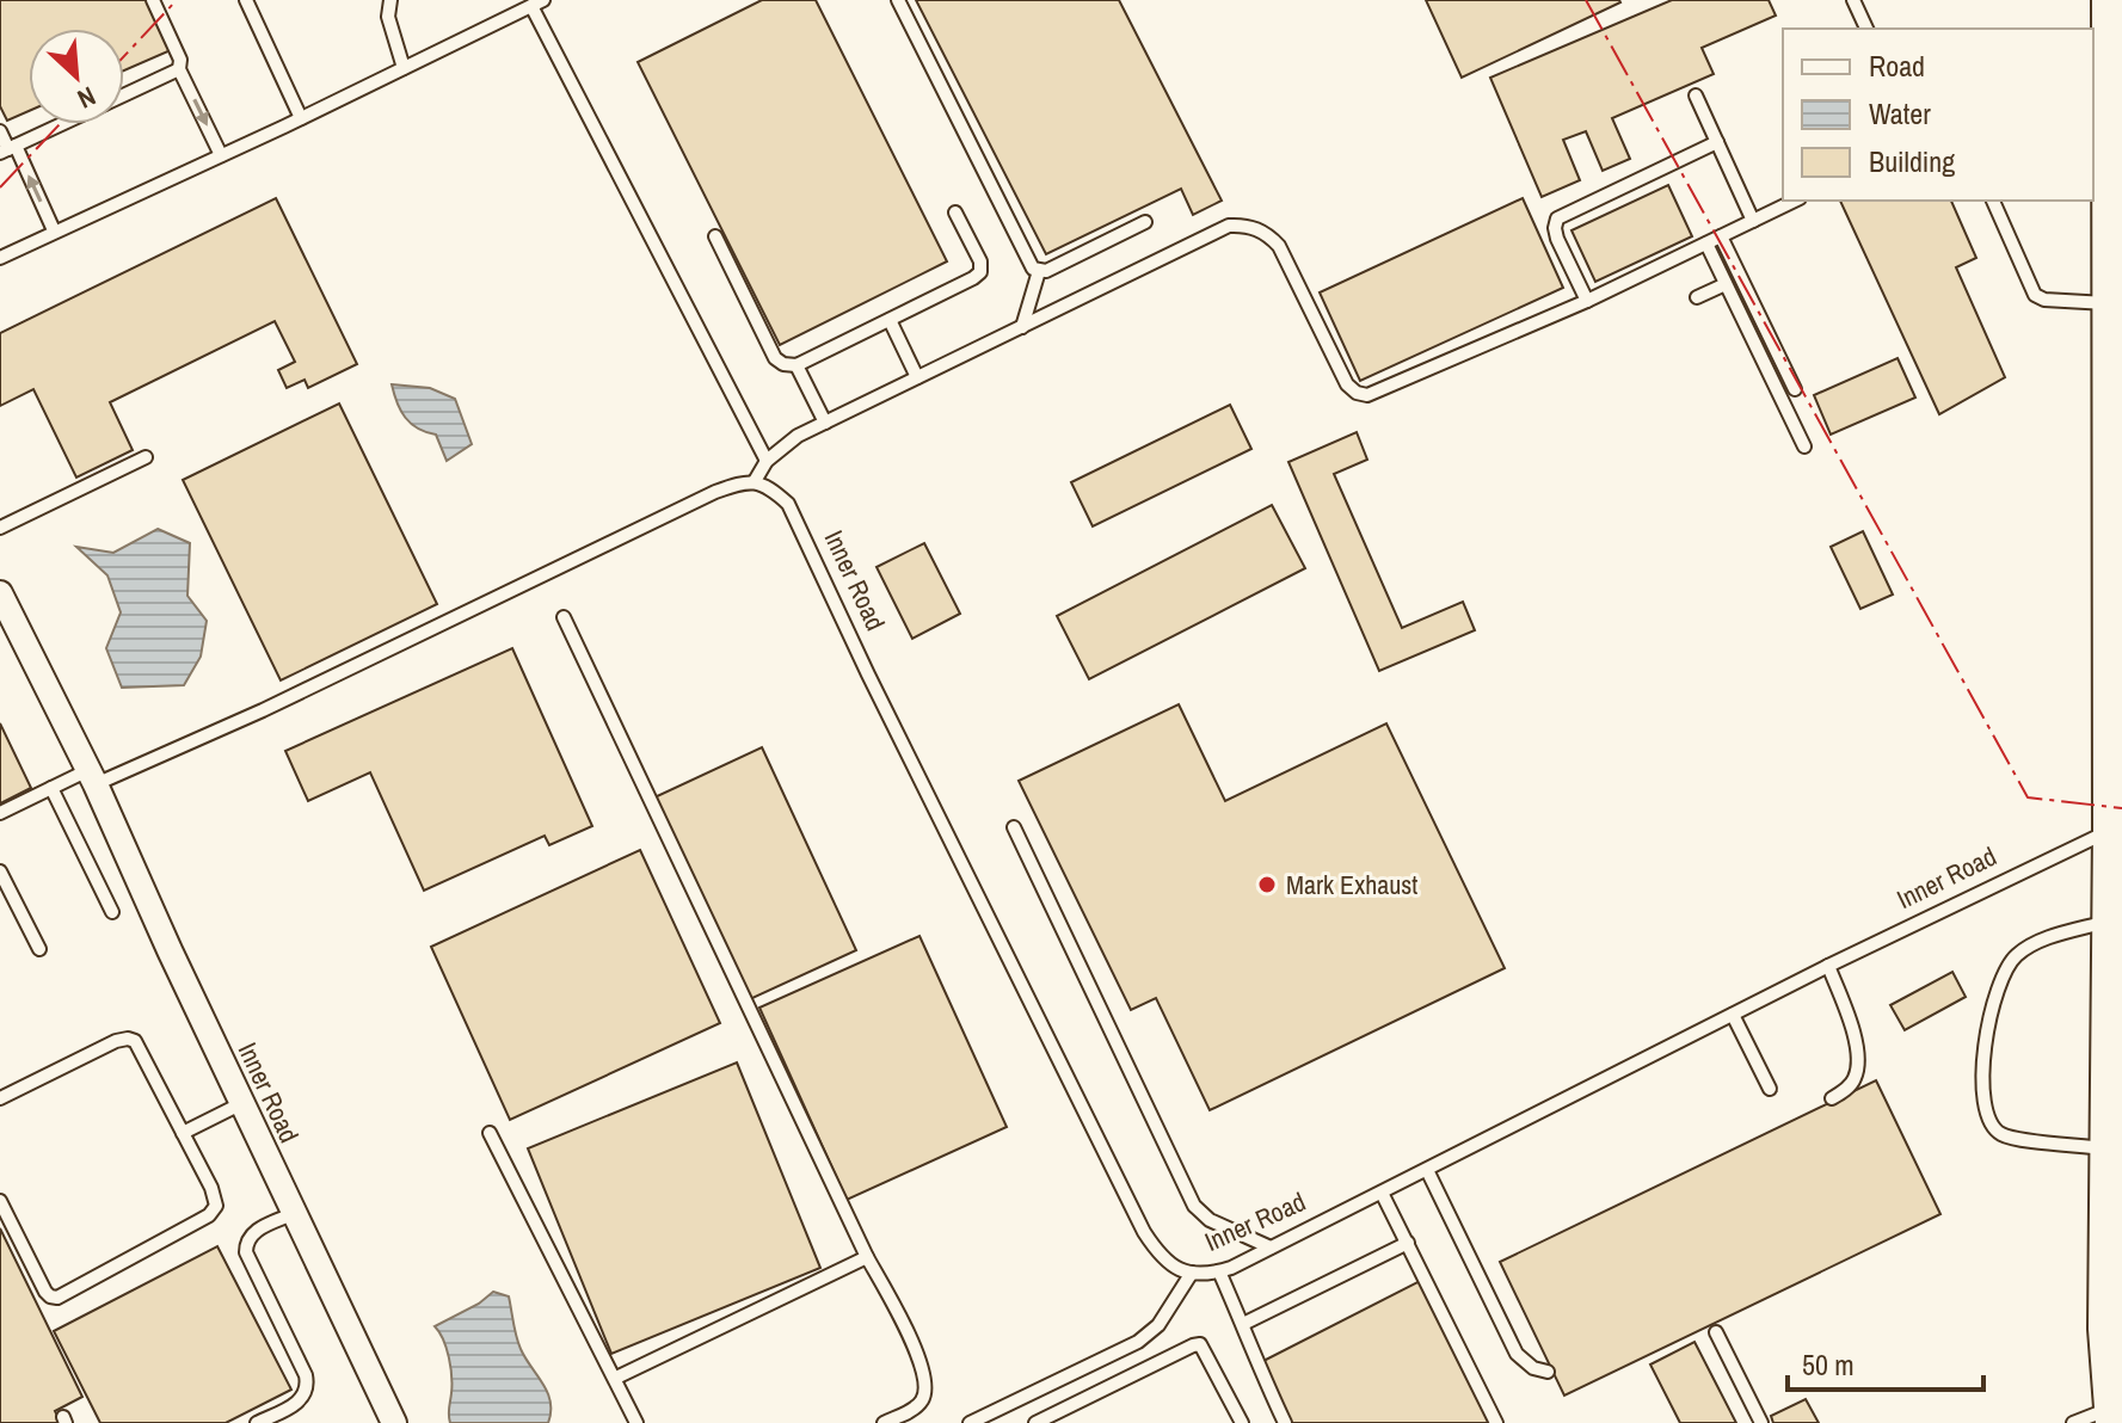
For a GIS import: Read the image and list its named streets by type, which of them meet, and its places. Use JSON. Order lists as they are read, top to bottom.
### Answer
{
  "streets": {
    "street": ["Inner Road"]
  },
  "places": ["Mark Exhaust"],
  "legend": ["Road", "Water", "Building"],
  "scale_bar": "50 m",
  "north": "bottom right"
}
